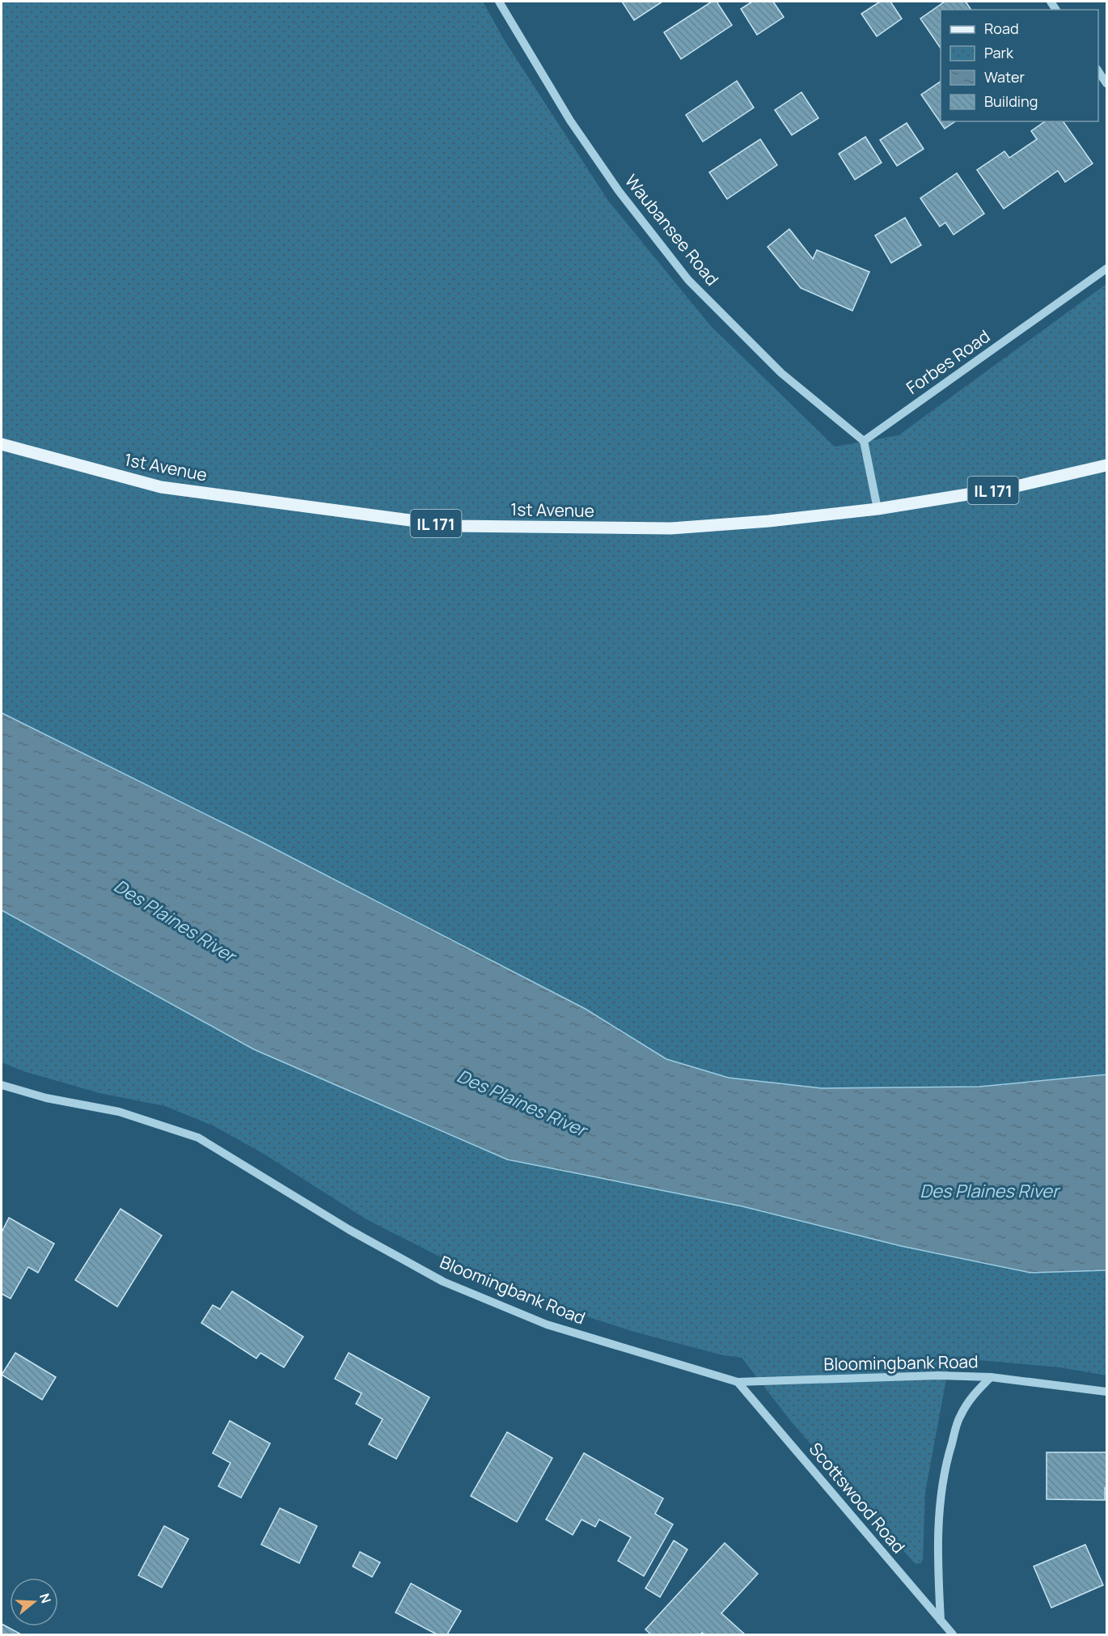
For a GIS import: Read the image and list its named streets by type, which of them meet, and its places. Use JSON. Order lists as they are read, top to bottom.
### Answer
{
  "streets": {
    "main road": ["1st Avenue", "IL 171"],
    "street": [
      "Waubansee Road",
      "Forbes Road",
      "Bloomingbank Road",
      "Scottswood Road"
    ]
  },
  "crossings": [
    ["Waubansee Road", "Forbes Road"],
    ["Bloomingbank Road", "Scottswood Road"]
  ],
  "water": ["Des Plaines River"],
  "legend": [
    "Road",
    "Park",
    "Water",
    "Building"
  ],
  "north": "right"
}
